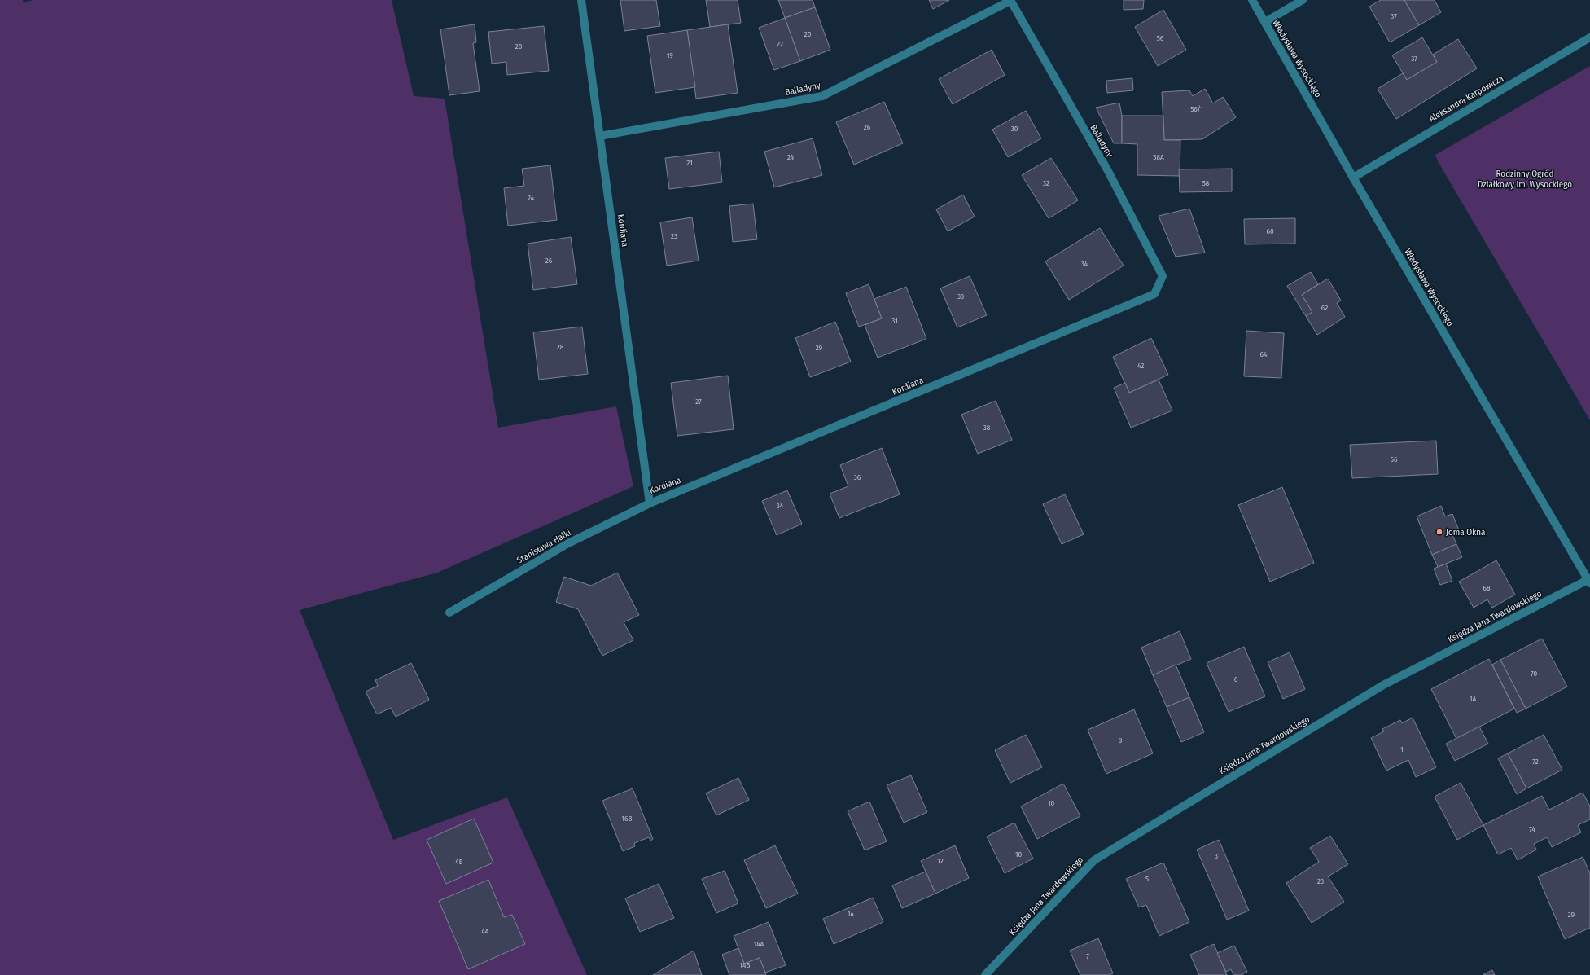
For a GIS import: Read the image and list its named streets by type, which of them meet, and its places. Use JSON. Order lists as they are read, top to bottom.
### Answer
{
  "streets": {
    "street": [
      "Władysława Wysockiego",
      "Balladyny",
      "Aleksandra Karpowicza",
      "Kordiana",
      "Stanisława Hałki",
      "Księdza Jana Twardowskiego"
    ]
  },
  "crossings": [
    ["Władysława Wysockiego", "Aleksandra Karpowicza"],
    ["Władysława Wysockiego", "Księdza Jana Twardowskiego"],
    ["Balladyny", "Kordiana"],
    ["Kordiana", "Stanisława Hałki"]
  ],
  "parks": ["Rodzinny Ogród Działkowy im. Wysockiego"],
  "places": ["Joma Okna"],
  "house_numbers": [
    "37",
    "20",
    "56",
    "22",
    "20",
    "19",
    "37",
    "56/1",
    "26",
    "30",
    "24",
    "58A",
    "21",
    "32",
    "58",
    "24",
    "60",
    "23",
    "26",
    "34",
    "33",
    "62",
    "31",
    "28",
    "29",
    "64",
    "42",
    "27",
    "38",
    "66",
    "36",
    "34",
    "68",
    "70",
    "6",
    "1A",
    "8",
    "1",
    "72",
    "10",
    "16B",
    "74",
    "10",
    "3",
    "12",
    "4B",
    "5",
    "23",
    "14",
    "29",
    "4A",
    "14A",
    "7",
    "14B"
  ]
}
